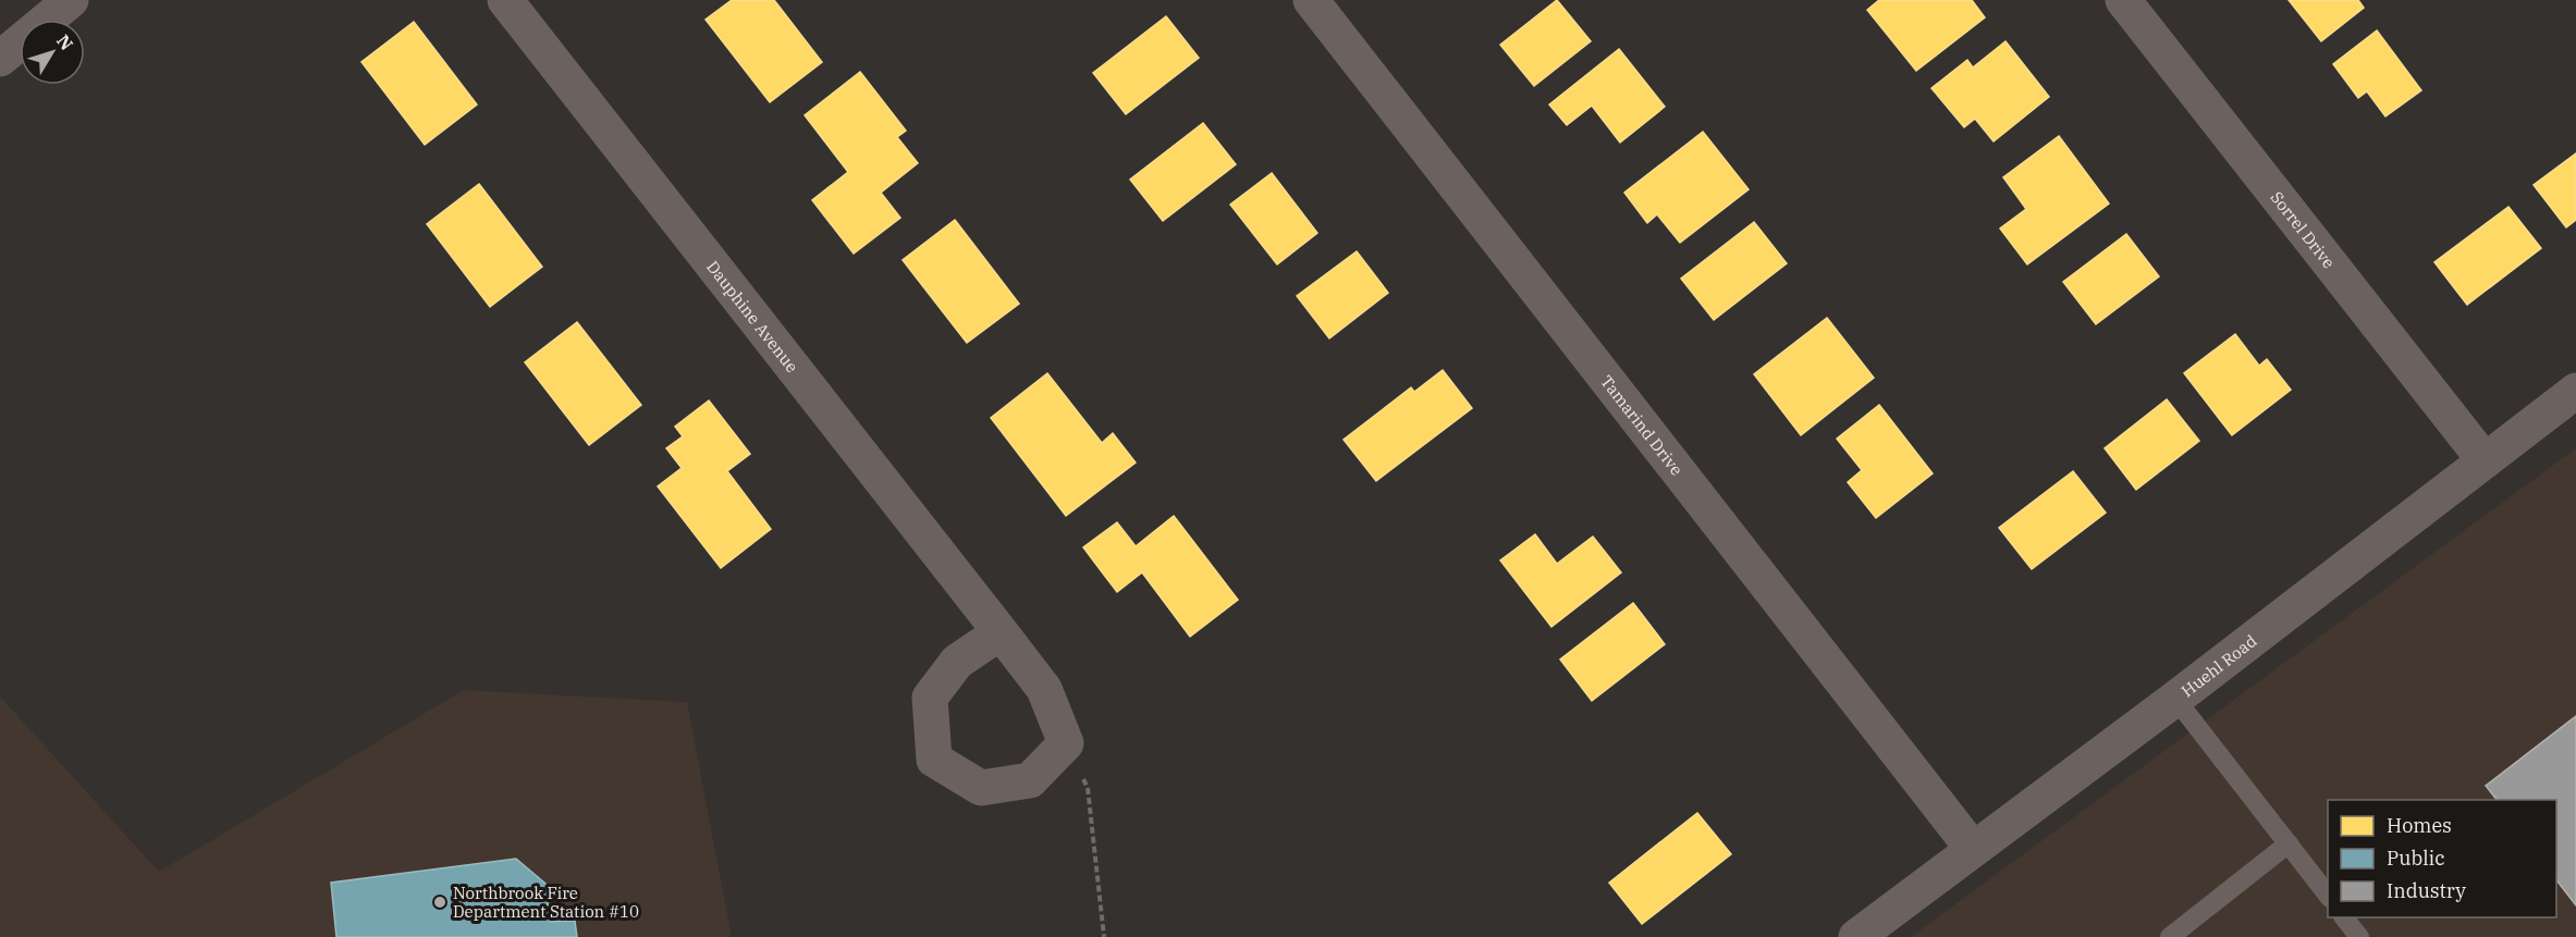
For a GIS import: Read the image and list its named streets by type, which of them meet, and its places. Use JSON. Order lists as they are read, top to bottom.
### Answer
{
  "streets": {
    "street": [
      "Sorrel Drive",
      "Dauphine Avenue",
      "Tamarind Drive",
      "Huehl Road"
    ]
  },
  "crossings": [
    ["Sorrel Drive", "Huehl Road"],
    ["Tamarind Drive", "Huehl Road"]
  ],
  "places": ["Northbrook Fire Department Station #10"],
  "legend": ["Homes", "Public", "Industry"],
  "north": "top right"
}
